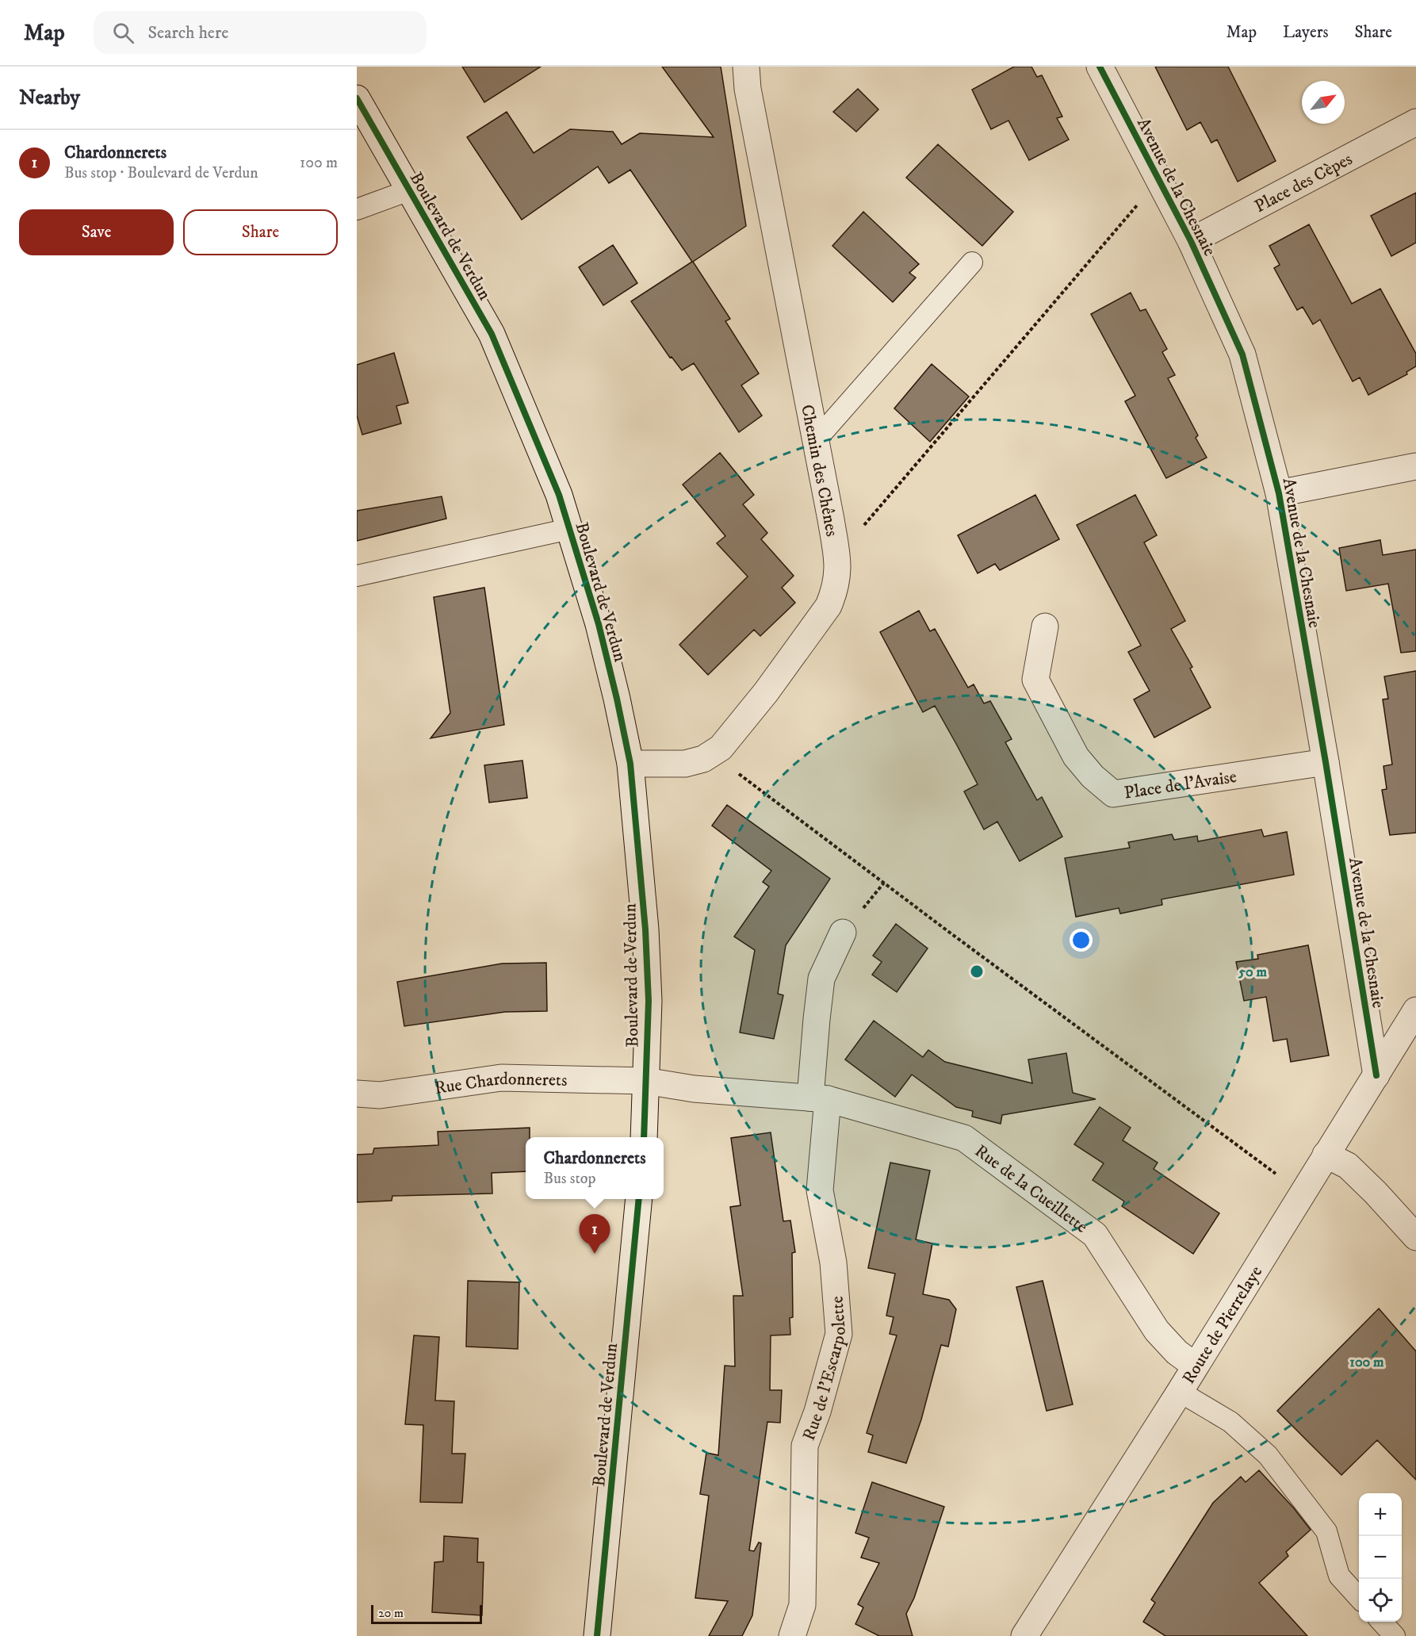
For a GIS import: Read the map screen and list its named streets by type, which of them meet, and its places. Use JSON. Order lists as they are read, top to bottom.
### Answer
{
  "streets": {
    "street": [
      "Place des Cèpes",
      "Avenue de la Chesnaie",
      "Boulevard de Verdun",
      "Chemin des Chênes",
      "Place de l'Avaise",
      "Rue Chardonnerets",
      "Rue de la Cueillette",
      "Route de Pierrelaye",
      "Rue de l'Escarpolette"
    ]
  },
  "crossings": [
    ["Place des Cèpes", "Avenue de la Chesnaie"],
    ["Avenue de la Chesnaie", "Place de l'Avaise"],
    ["Avenue de la Chesnaie", "Route de Pierrelaye"],
    ["Boulevard de Verdun", "Chemin des Chênes"],
    ["Boulevard de Verdun", "Rue Chardonnerets"],
    ["Boulevard de Verdun", "Rue de la Cueillette"],
    ["Rue Chardonnerets", "Rue de la Cueillette"],
    ["Rue de la Cueillette", "Route de Pierrelaye"],
    ["Rue de la Cueillette", "Rue de l'Escarpolette"]
  ],
  "scale_bar": "20 m",
  "north": "top right",
  "page": {
    "header": "Map",
    "search": "Search here",
    "nav": ["Map", "Layers", "Share"],
    "heading": "Nearby",
    "list": [
      {
        "mark": "1",
        "name": "Chardonnerets",
        "note": "Bus stop · Boulevard de Verdun",
        "value": "100 m"
      }
    ],
    "buttons": ["Save", "Share"],
    "popup": ["Chardonnerets", "Bus stop"],
    "pins": "1",
    "map_buttons": ["+", "−"],
    "scale": "20 m"
  },
  "rings": ["50 m", "100 m"]
}
